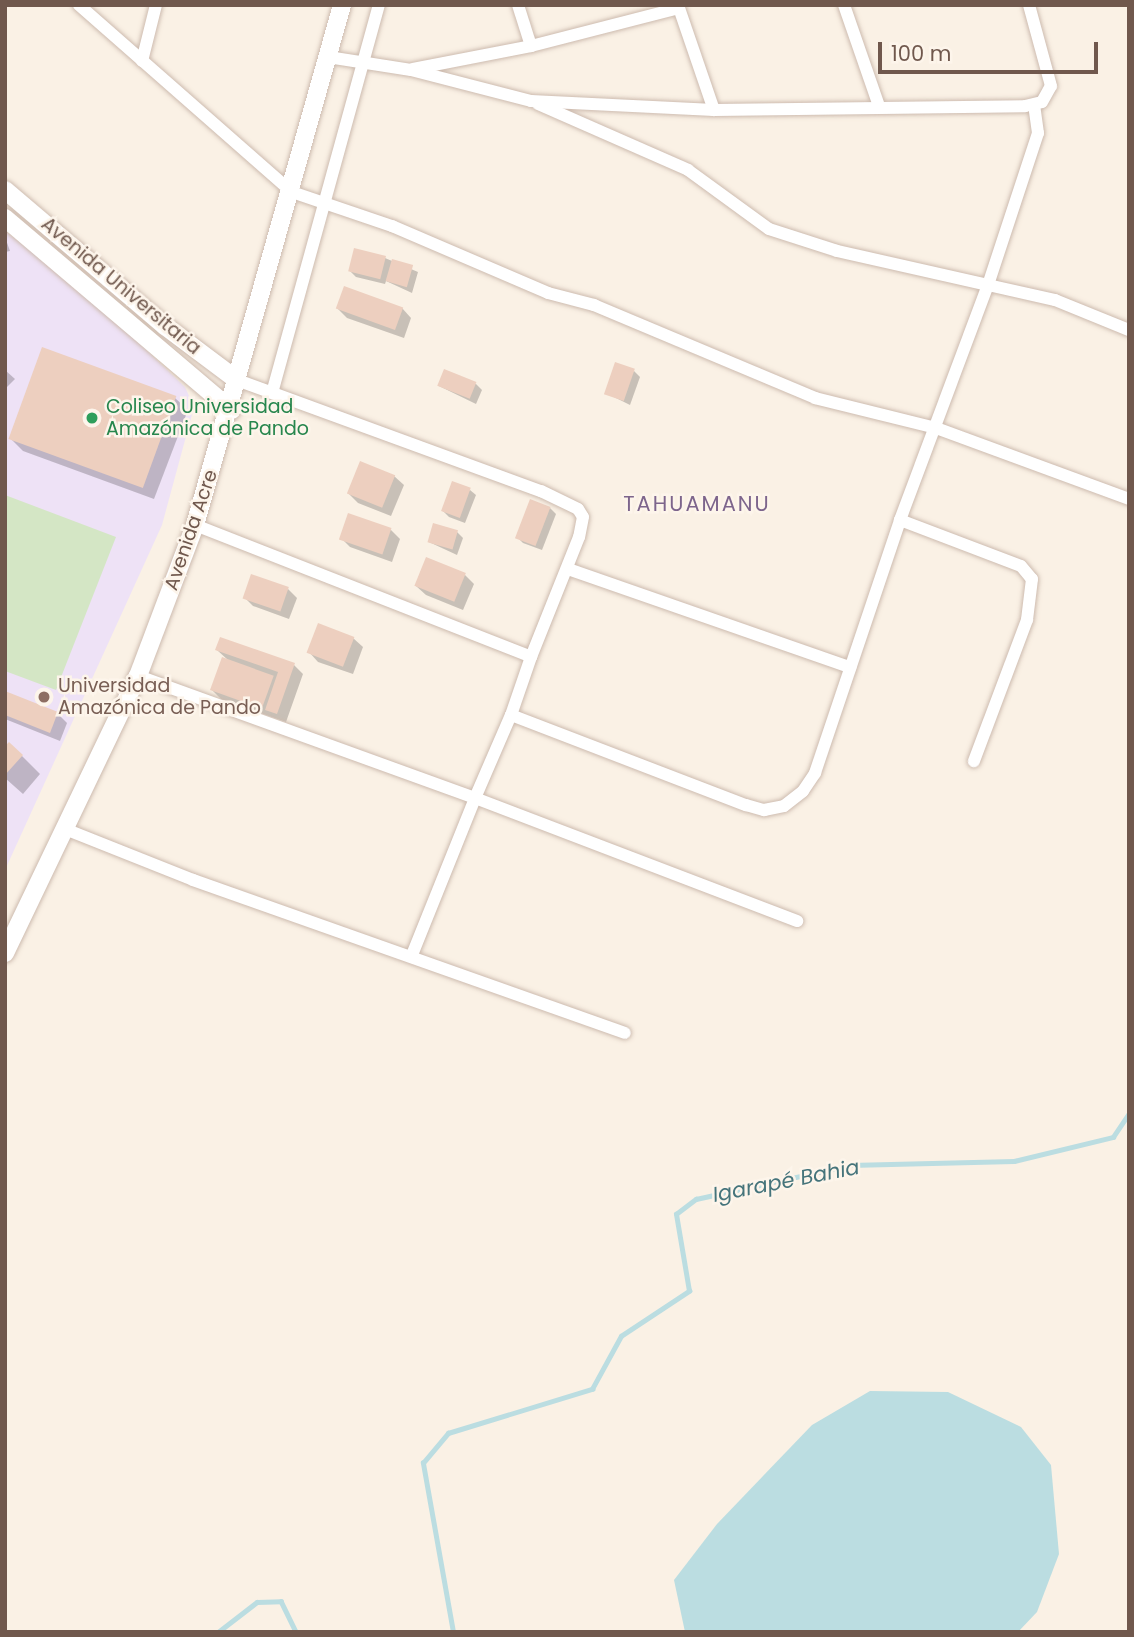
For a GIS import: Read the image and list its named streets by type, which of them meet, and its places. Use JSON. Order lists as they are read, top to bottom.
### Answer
{
  "streets": {
    "main road": ["Avenida Universitaria", "Avenida Acre"]
  },
  "crossings": [
    ["Avenida Universitaria", "Avenida Acre"]
  ],
  "districts": ["TAHUAMANU"],
  "water": ["Igarapé Bahia"],
  "places": ["Coliseo Universidad Amazónica de Pando", "Universidad Amazónica de Pando"],
  "scale_bar": "100 m"
}
